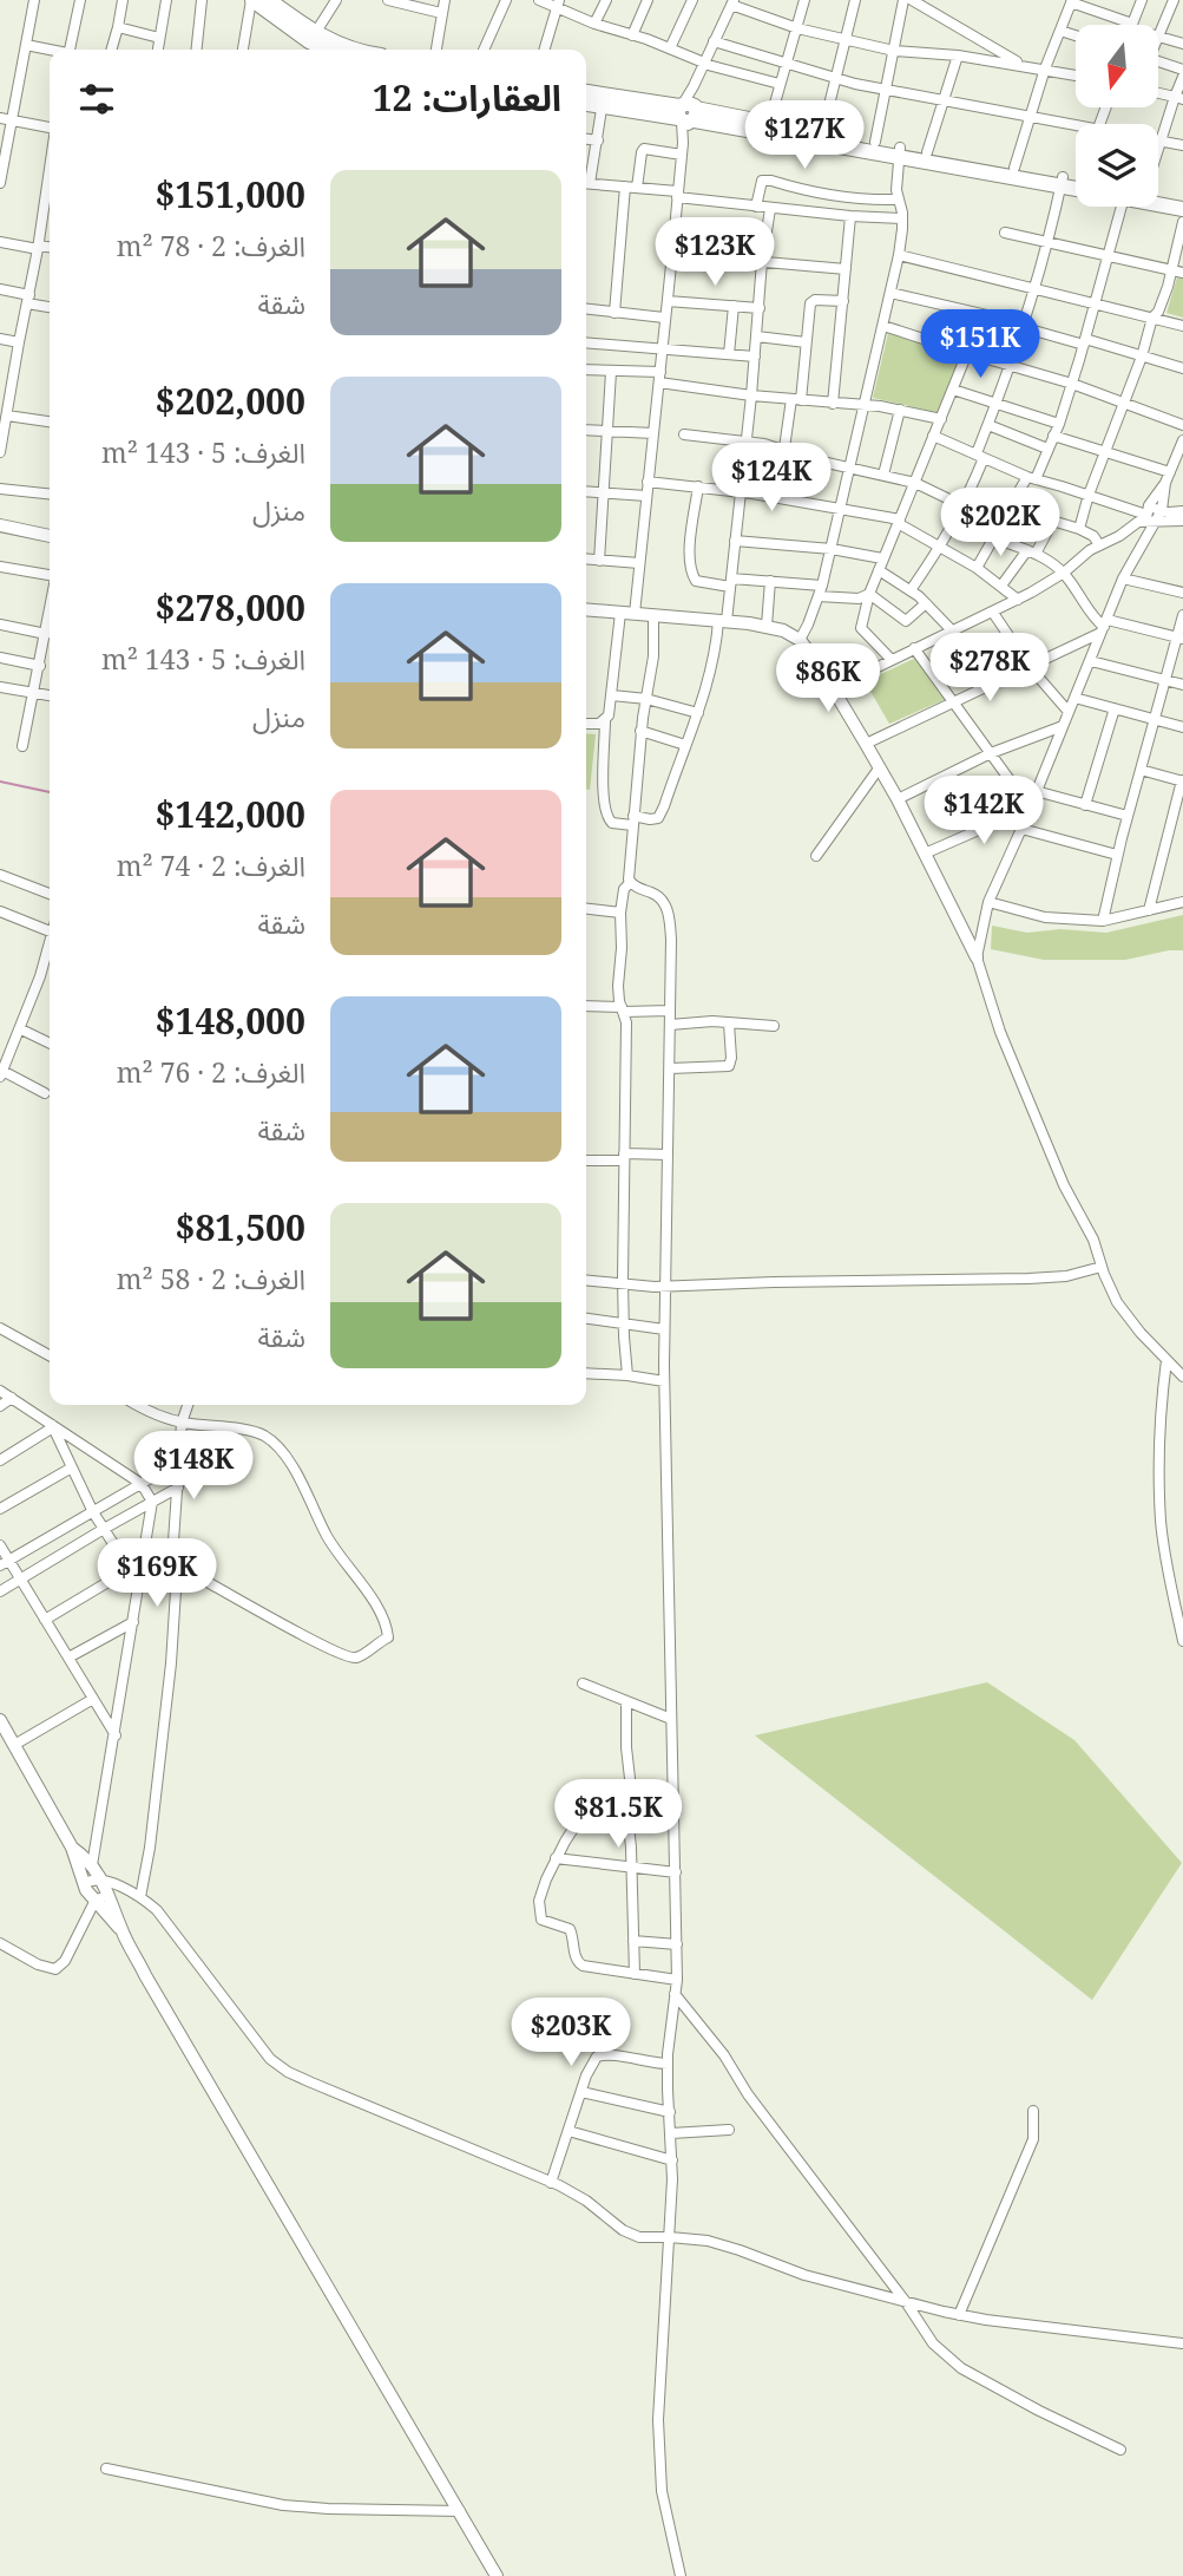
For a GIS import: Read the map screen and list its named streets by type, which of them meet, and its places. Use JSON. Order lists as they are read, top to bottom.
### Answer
{
  "north": "bottom",
  "page": {
    "heading": "العقارات: 12",
    "price": [
      "$127K",
      "$123K",
      "$151K",
      "$124K",
      "$202K",
      "$278K",
      "$86K",
      "$142K",
      "$148K",
      "$169K",
      "$81.5K",
      "$203K"
    ],
    "list": [
      {
        "name": "$151,000",
        "note": "الغرف: 2 · 78 m² · شقة"
      },
      {
        "name": "$202,000",
        "note": "الغرف: 5 · 143 m² · منزل"
      },
      {
        "name": "$278,000",
        "note": "الغرف: 5 · 143 m² · منزل"
      },
      {
        "name": "$142,000",
        "note": "الغرف: 2 · 74 m² · شقة"
      },
      {
        "name": "$148,000",
        "note": "الغرف: 2 · 76 m² · شقة"
      },
      {
        "name": "$81,500",
        "note": "الغرف: 2 · 58 m² · شقة"
      }
    ]
  }
}
